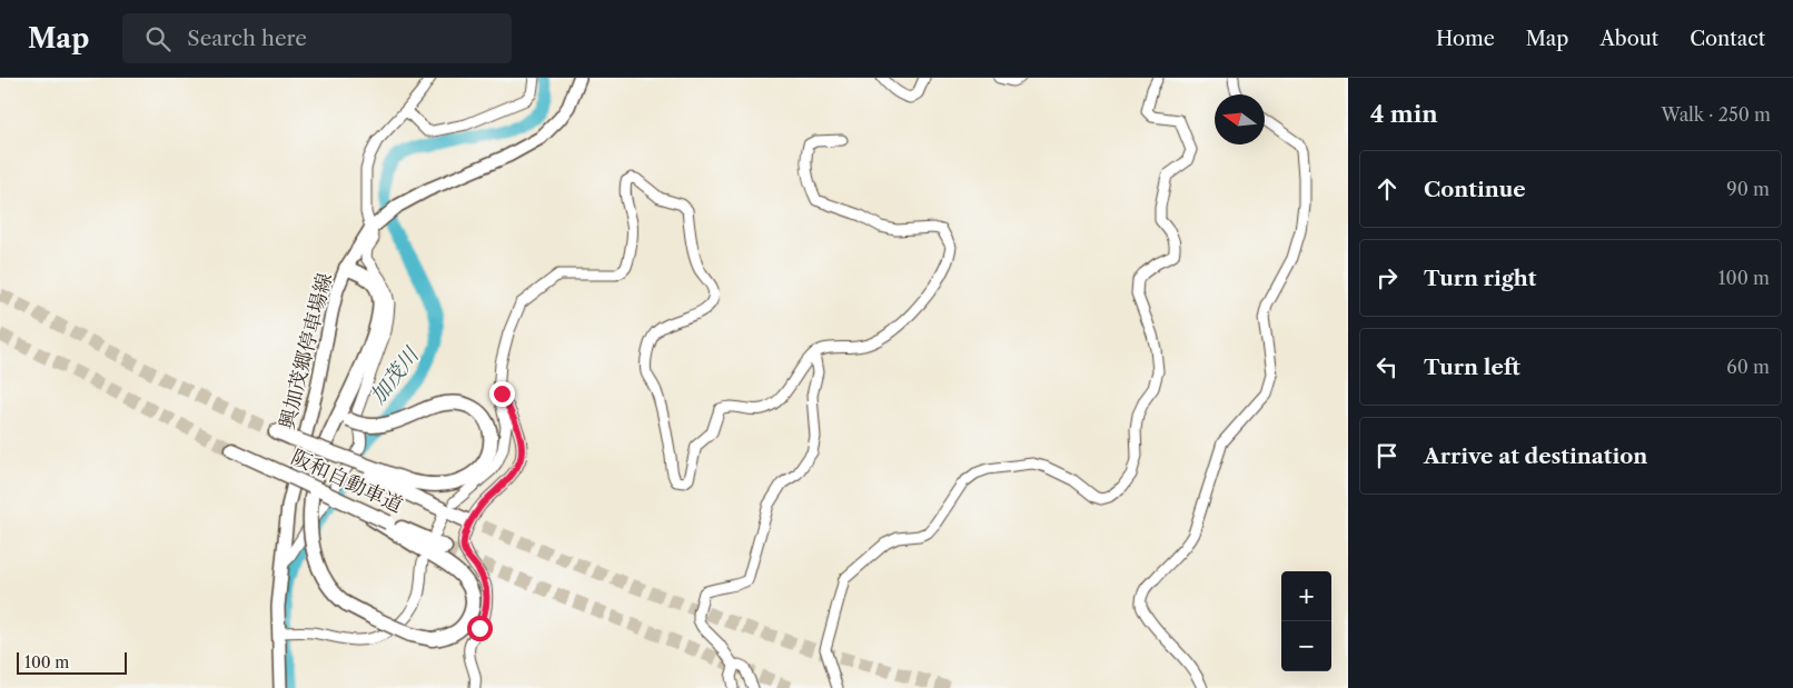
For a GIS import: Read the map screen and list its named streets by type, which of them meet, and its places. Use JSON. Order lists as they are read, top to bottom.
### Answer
{
  "streets": {
    "highway": ["阪和自動車道"],
    "main road": ["興加茂郷停車場線"]
  },
  "water": ["加茂川"],
  "scale_bar": "100 m",
  "north": "left",
  "page": {
    "header": "Map",
    "search": "Search here",
    "nav": [
      "Home",
      "Map",
      "About",
      "Contact"
    ],
    "heading": ["4 min", "Walk · 250 m"],
    "list": [
      ["Continue", "90 m"],
      ["Turn right", "100 m"],
      ["Turn left", "60 m"],
      "Arrive at destination"
    ],
    "map_buttons": ["+", "−"],
    "scale": "100 m"
  }
}
